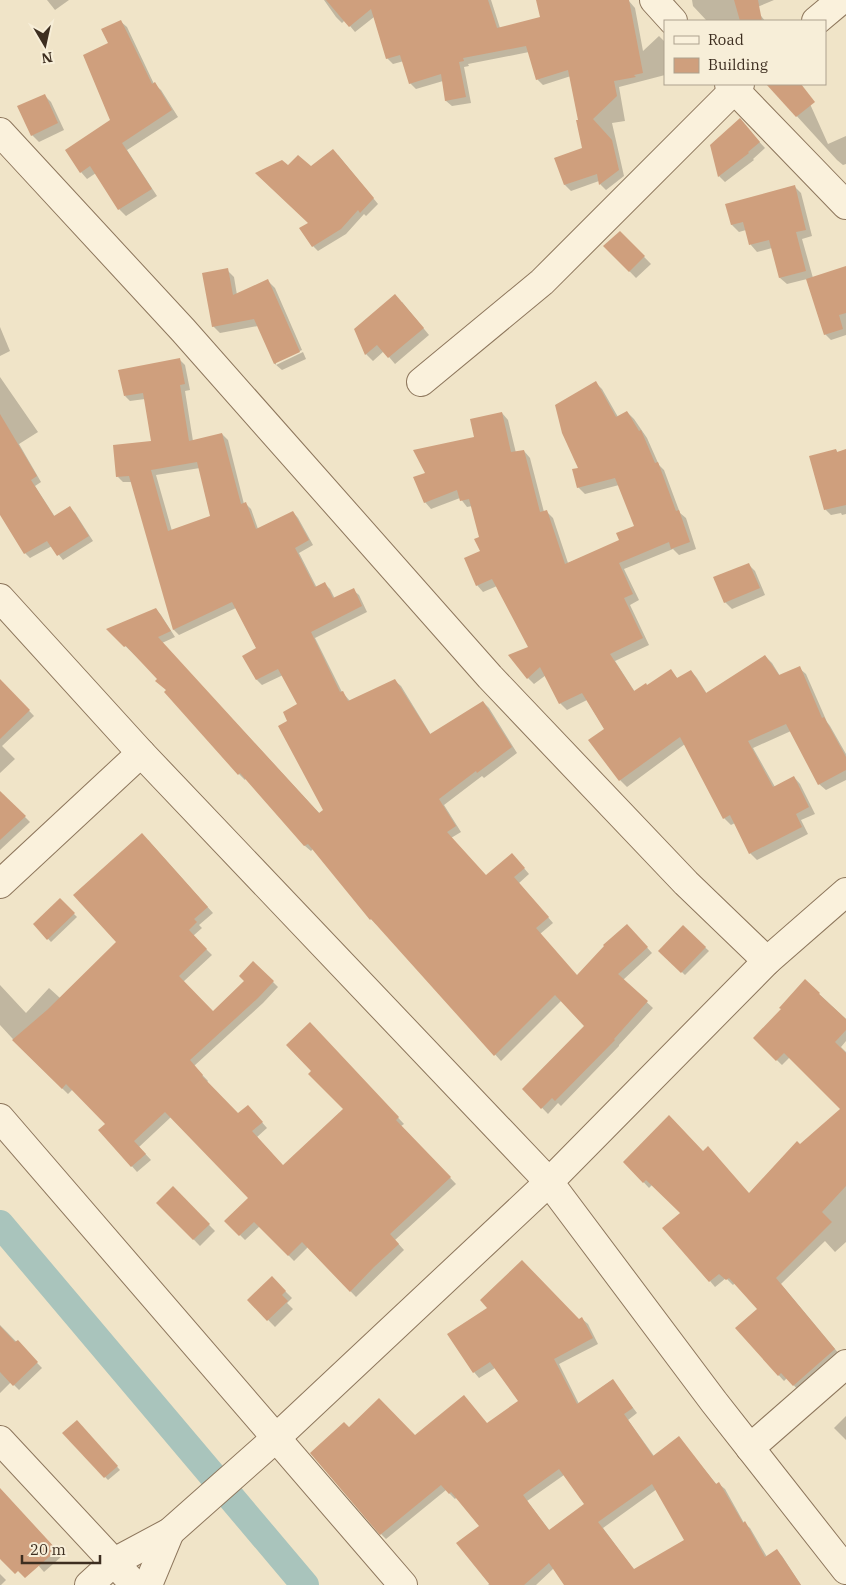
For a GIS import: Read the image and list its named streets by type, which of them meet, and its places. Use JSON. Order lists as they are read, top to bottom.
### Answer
{
  "legend": ["Road", "Building"],
  "scale_bar": "20 m",
  "north": "bottom"
}
